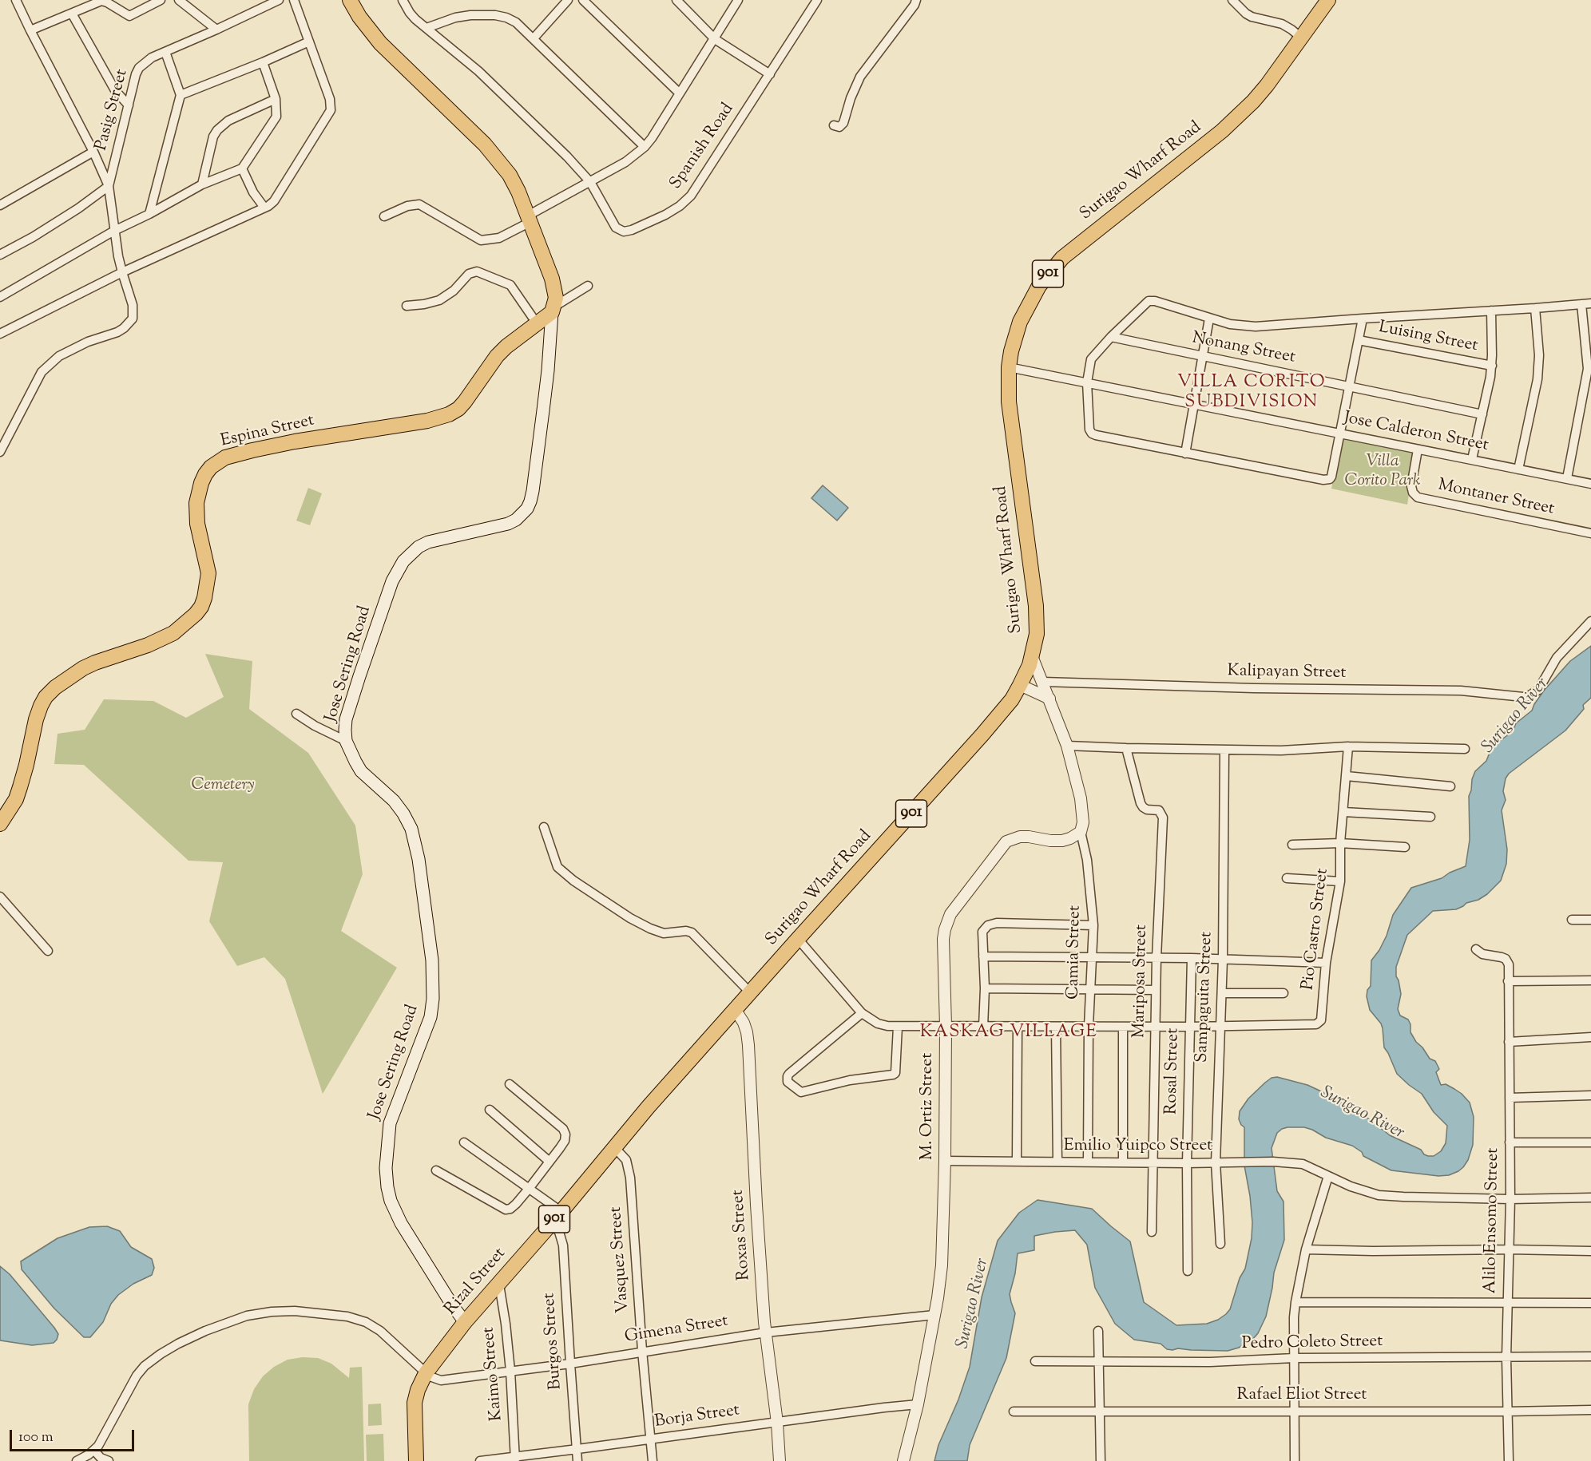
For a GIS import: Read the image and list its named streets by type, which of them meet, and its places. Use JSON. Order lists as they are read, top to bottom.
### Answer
{
  "streets": {
    "main road": [
      "Surigao Wharf Road",
      "901",
      "Espina Street",
      "Jose Sering Road",
      "Rizal Street"
    ],
    "street": [
      "Pasig Street",
      "Spanish Road",
      "Luising Street",
      "Nonang Street",
      "Jose Calderon Street",
      "Montaner Street",
      "Kalipayan Street",
      "Pio Castro Street",
      "Camia Street",
      "Mariposa Street",
      "Sampaguita Street",
      "Rosal Street",
      "M. Ortiz Street",
      "Emilio Yuipco Street",
      "Alilo Ensomo Street",
      "Roxas Street",
      "Vasquez Street",
      "Gimena Street",
      "Burgos Street",
      "Pedro Coleto Street",
      "Kaimo Street",
      "Rafael Eliot Street",
      "Borja Street"
    ]
  },
  "crossings": [
    ["Surigao Wharf Road", "Jose Calderon Street"],
    ["Surigao Wharf Road", "Roxas Street"],
    ["Surigao Wharf Road", "Vasquez Street"],
    ["Surigao Wharf Road", "Rizal Street"],
    ["Espina Street", "Jose Sering Road"],
    ["Jose Calderon Street", "Montaner Street"],
    ["Jose Sering Road", "Rizal Street"],
    ["Pio Castro Street", "Camia Street"],
    ["Pio Castro Street", "Mariposa Street"],
    ["Pio Castro Street", "Sampaguita Street"],
    ["Pio Castro Street", "Rosal Street"],
    ["Pio Castro Street", "M. Ortiz Street"],
    ["Camia Street", "M. Ortiz Street"],
    ["Camia Street", "Emilio Yuipco Street"],
    ["Mariposa Street", "Emilio Yuipco Street"],
    ["Sampaguita Street", "Emilio Yuipco Street"],
    ["Rosal Street", "Emilio Yuipco Street"],
    ["M. Ortiz Street", "Emilio Yuipco Street"],
    ["M. Ortiz Street", "Gimena Street"],
    ["M. Ortiz Street", "Borja Street"],
    ["Emilio Yuipco Street", "Alilo Ensomo Street"],
    ["Alilo Ensomo Street", "Pedro Coleto Street"],
    ["Alilo Ensomo Street", "Rafael Eliot Street"],
    ["Roxas Street", "Gimena Street"],
    ["Roxas Street", "Borja Street"],
    ["Vasquez Street", "Rizal Street"],
    ["Vasquez Street", "Gimena Street"],
    ["Vasquez Street", "Borja Street"],
    ["Rizal Street", "Gimena Street"],
    ["Rizal Street", "Burgos Street"],
    ["Rizal Street", "Kaimo Street"],
    ["Gimena Street", "Burgos Street"],
    ["Gimena Street", "Kaimo Street"],
    ["Burgos Street", "Borja Street"],
    ["Kaimo Street", "Borja Street"]
  ],
  "districts": ["VILLA CORITO SUBDIVISION", "KASKAG VILLAGE"],
  "water": ["Surigao River"],
  "parks": ["Villa Corito Park", "Cemetery"],
  "scale_bar": "100 m"
}
